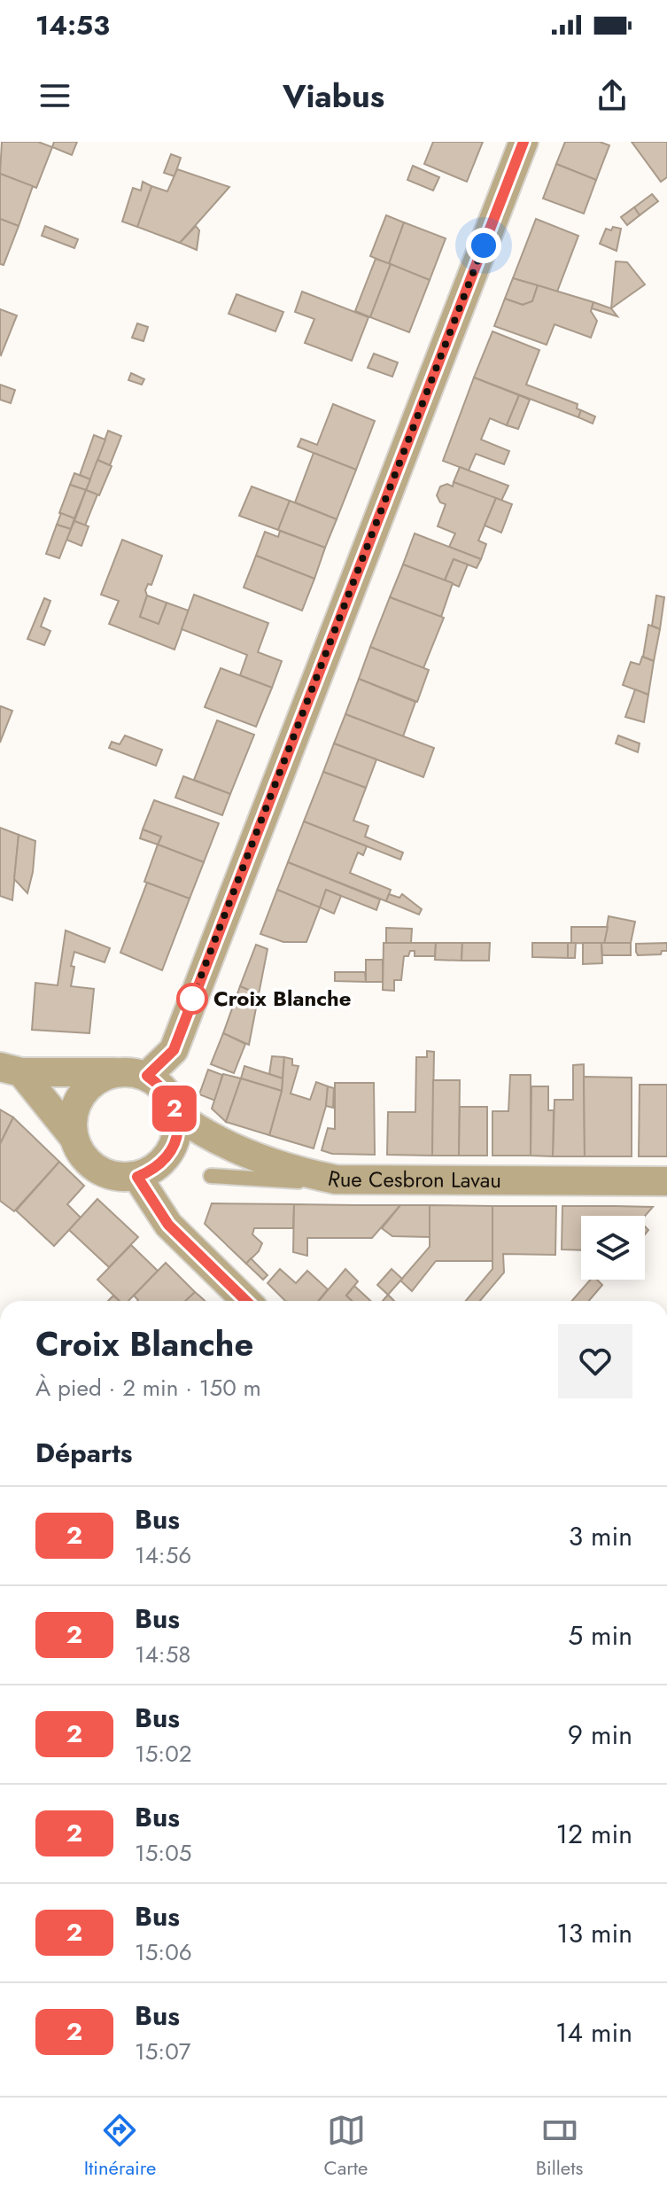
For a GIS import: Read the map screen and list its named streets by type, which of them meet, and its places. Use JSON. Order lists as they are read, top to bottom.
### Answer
{
  "streets": {
    "street": ["Rue Cesbron Lavau"]
  },
  "places": ["Croix Blanche"],
  "lines": ["bus line 2"],
  "page": {
    "status": "14:53",
    "header": "Viabus",
    "on_map": "2",
    "heading": [
      ["Croix Blanche", "À pied · 2 min · 150 m"],
      "Départs"
    ],
    "list": [
      {
        "mark": "2",
        "name": "Bus",
        "note": "14:56",
        "value": "3 min"
      },
      {
        "mark": "2",
        "name": "Bus",
        "note": "14:58",
        "value": "5 min"
      },
      {
        "mark": "2",
        "name": "Bus",
        "note": "15:02",
        "value": "9 min"
      },
      {
        "mark": "2",
        "name": "Bus",
        "note": "15:05",
        "value": "12 min"
      },
      {
        "mark": "2",
        "name": "Bus",
        "note": "15:06",
        "value": "13 min"
      },
      {
        "mark": "2",
        "name": "Bus",
        "note": "15:07",
        "value": "14 min"
      }
    ],
    "tabs": ["Itinéraire", "Carte", "Billets"]
  }
}
